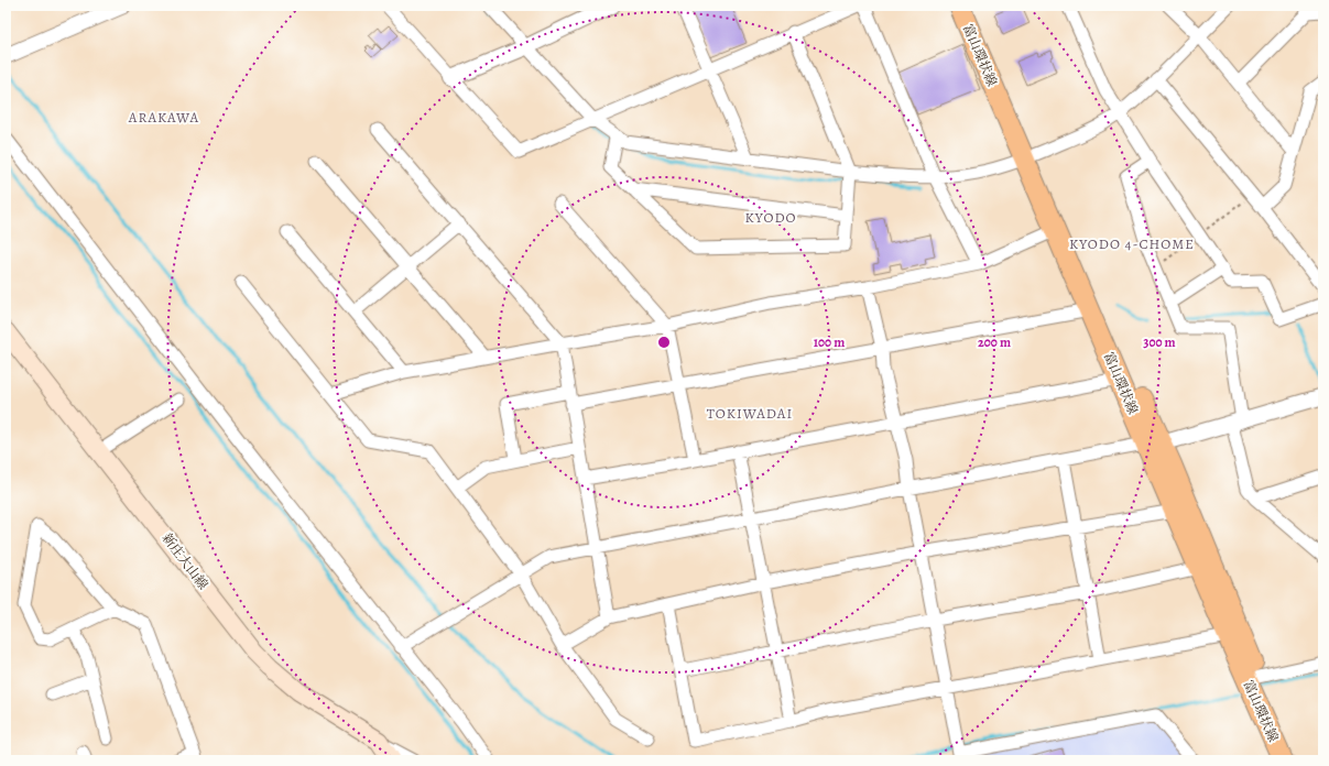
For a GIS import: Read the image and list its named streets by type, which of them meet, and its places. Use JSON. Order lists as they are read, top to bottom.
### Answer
{
  "streets": {
    "main road": ["富山環状線", "新庄大山線"]
  },
  "districts": [
    "ARAKAWA",
    "KYODO",
    "KYODO 4-CHOME",
    "TOKIWADAI"
  ],
  "rings": ["100 m", "200 m", "300 m"]
}
